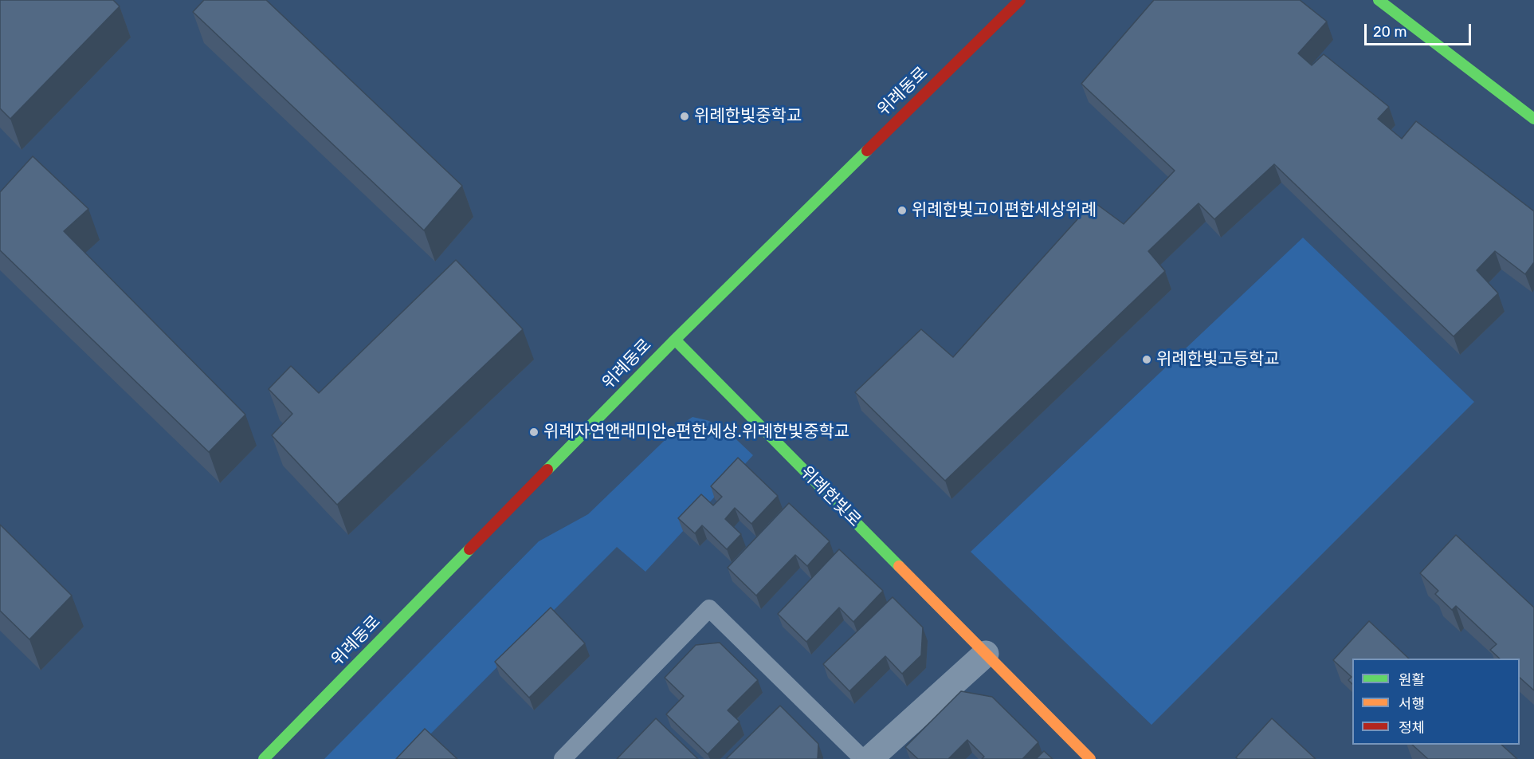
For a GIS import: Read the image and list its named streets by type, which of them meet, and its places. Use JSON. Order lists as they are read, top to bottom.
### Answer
{
  "streets": {
    "street": ["위례동로", "위례한빛로"]
  },
  "crossings": [
    ["위례동로", "위례한빛로"]
  ],
  "places": [
    "위례한빛중학교",
    "위례한빛고이편한세상위례",
    "위례한빛고등학교",
    "위례자연앤래미안e편한세상.위례한빛중학교"
  ],
  "legend": ["원활", "서행", "정체"],
  "scale_bar": "20 m"
}
